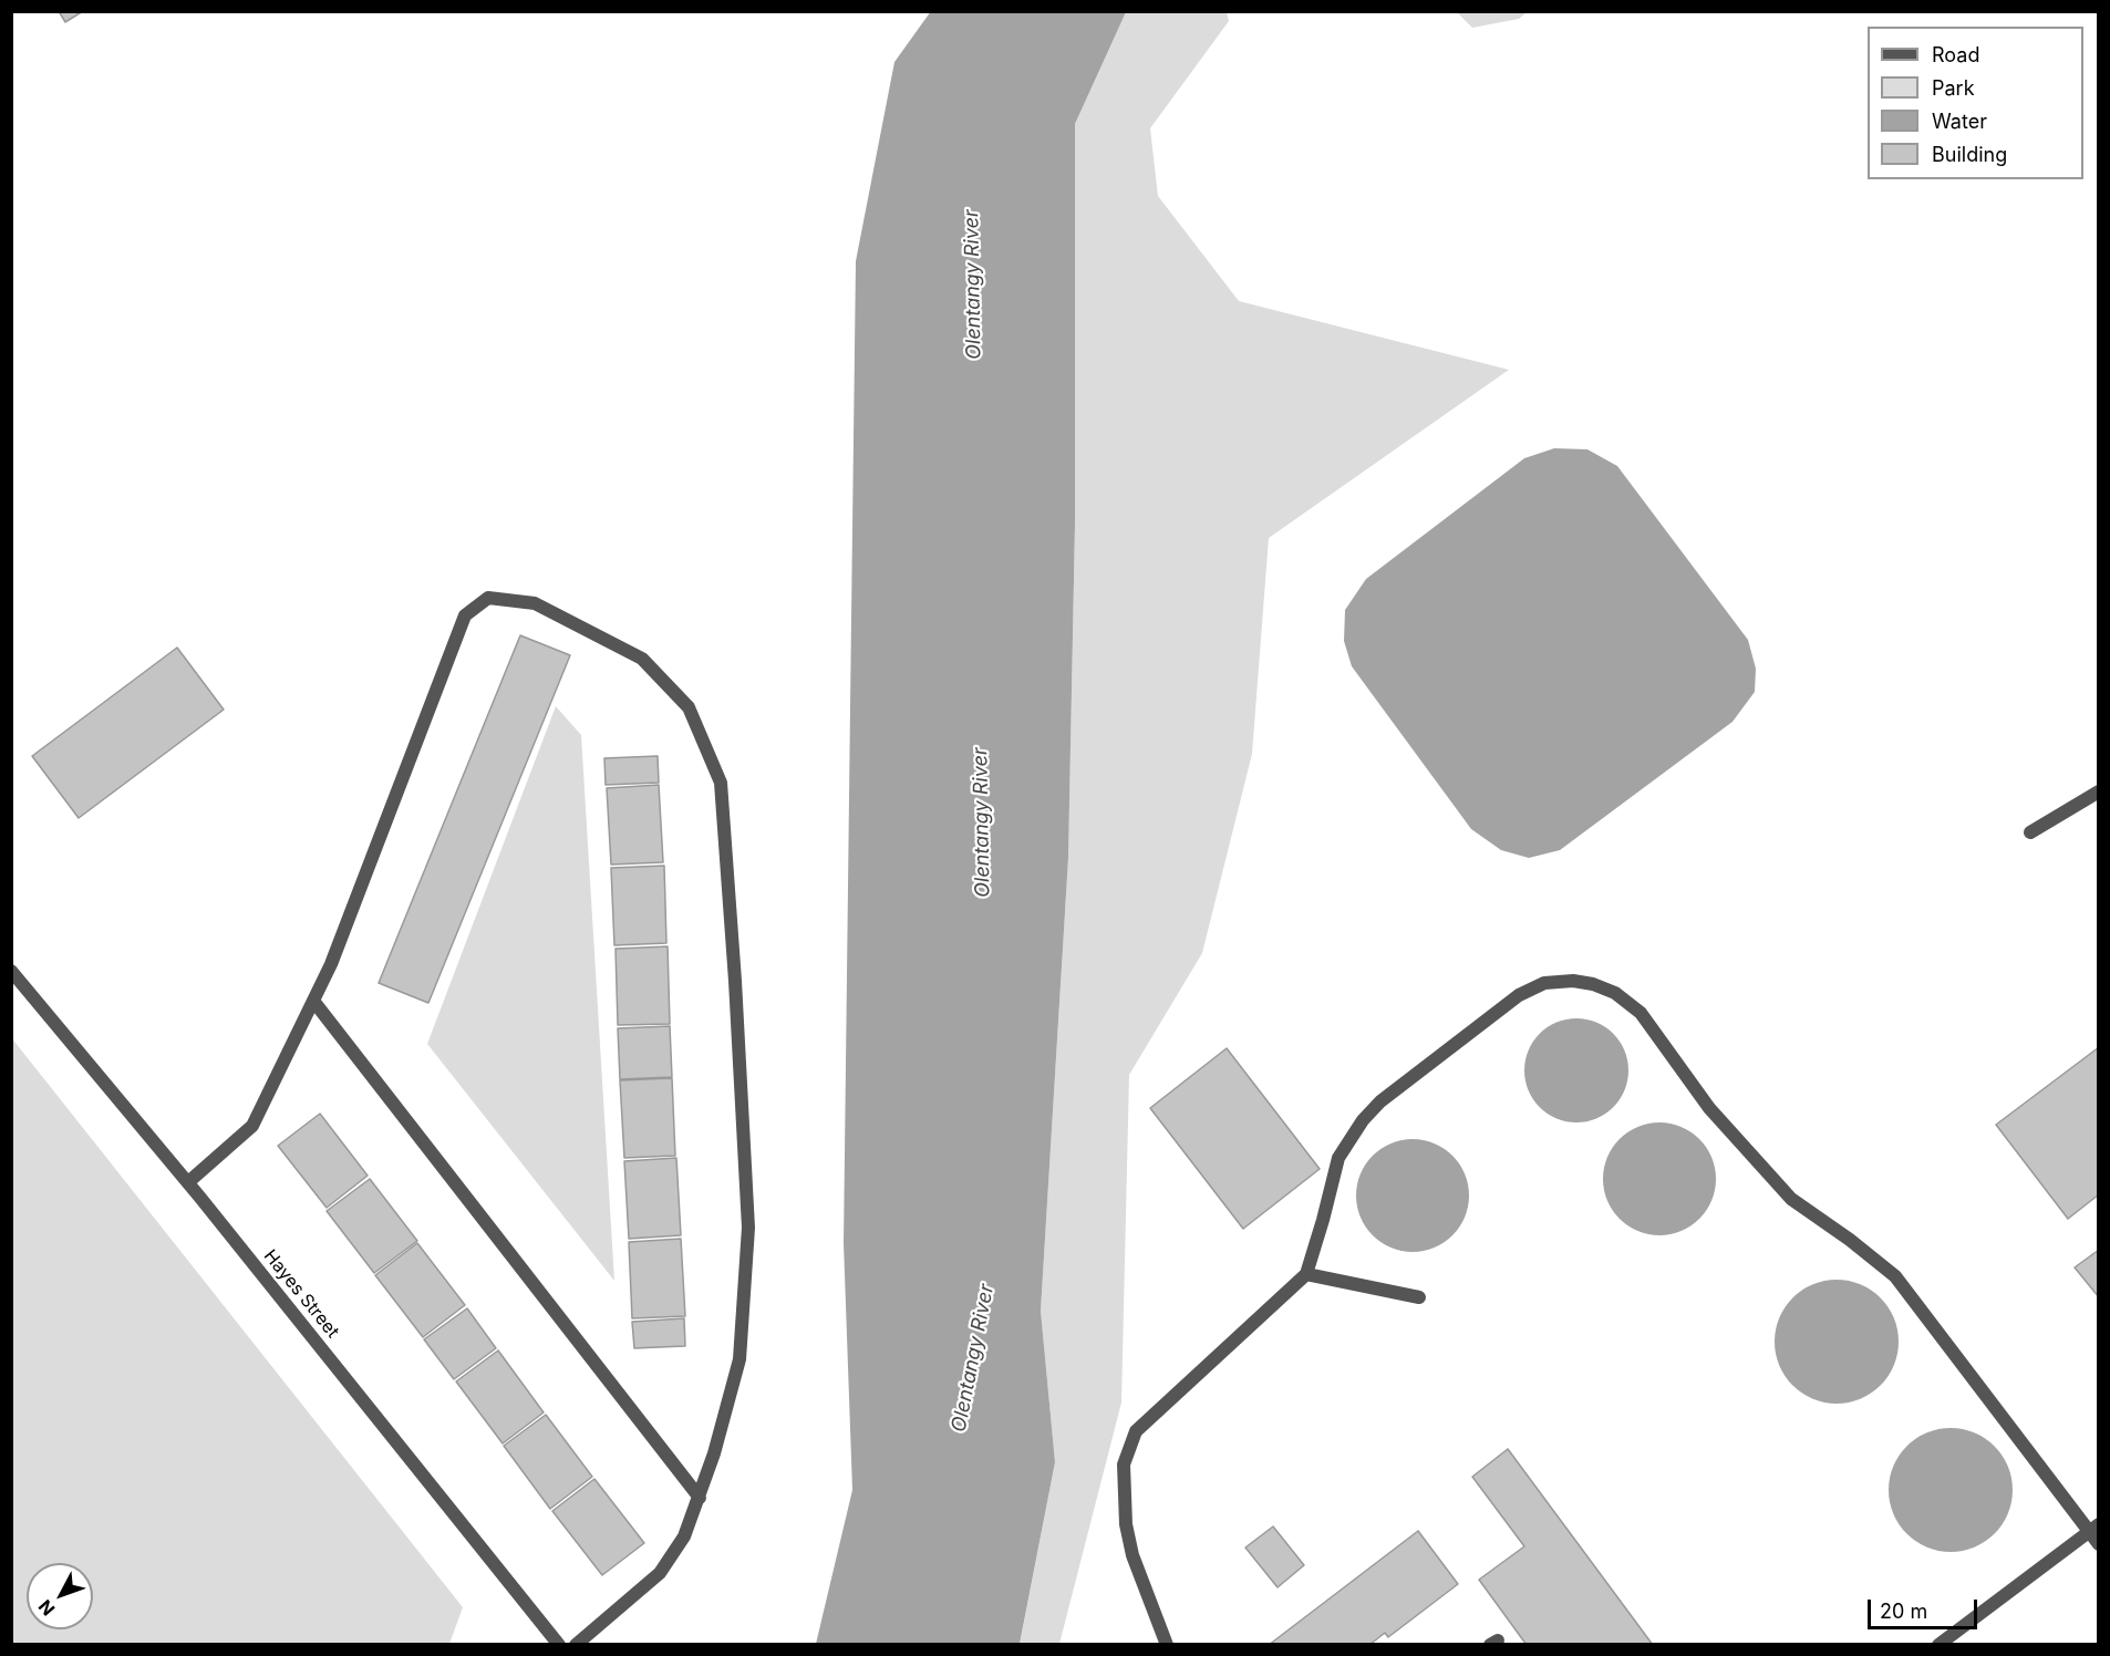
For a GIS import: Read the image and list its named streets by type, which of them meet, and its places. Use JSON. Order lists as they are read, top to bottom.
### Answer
{
  "streets": {
    "street": ["Hayes Street"]
  },
  "water": ["Olentangy River"],
  "legend": [
    "Road",
    "Park",
    "Water",
    "Building"
  ],
  "scale_bar": "20 m",
  "north": "bottom left"
}
